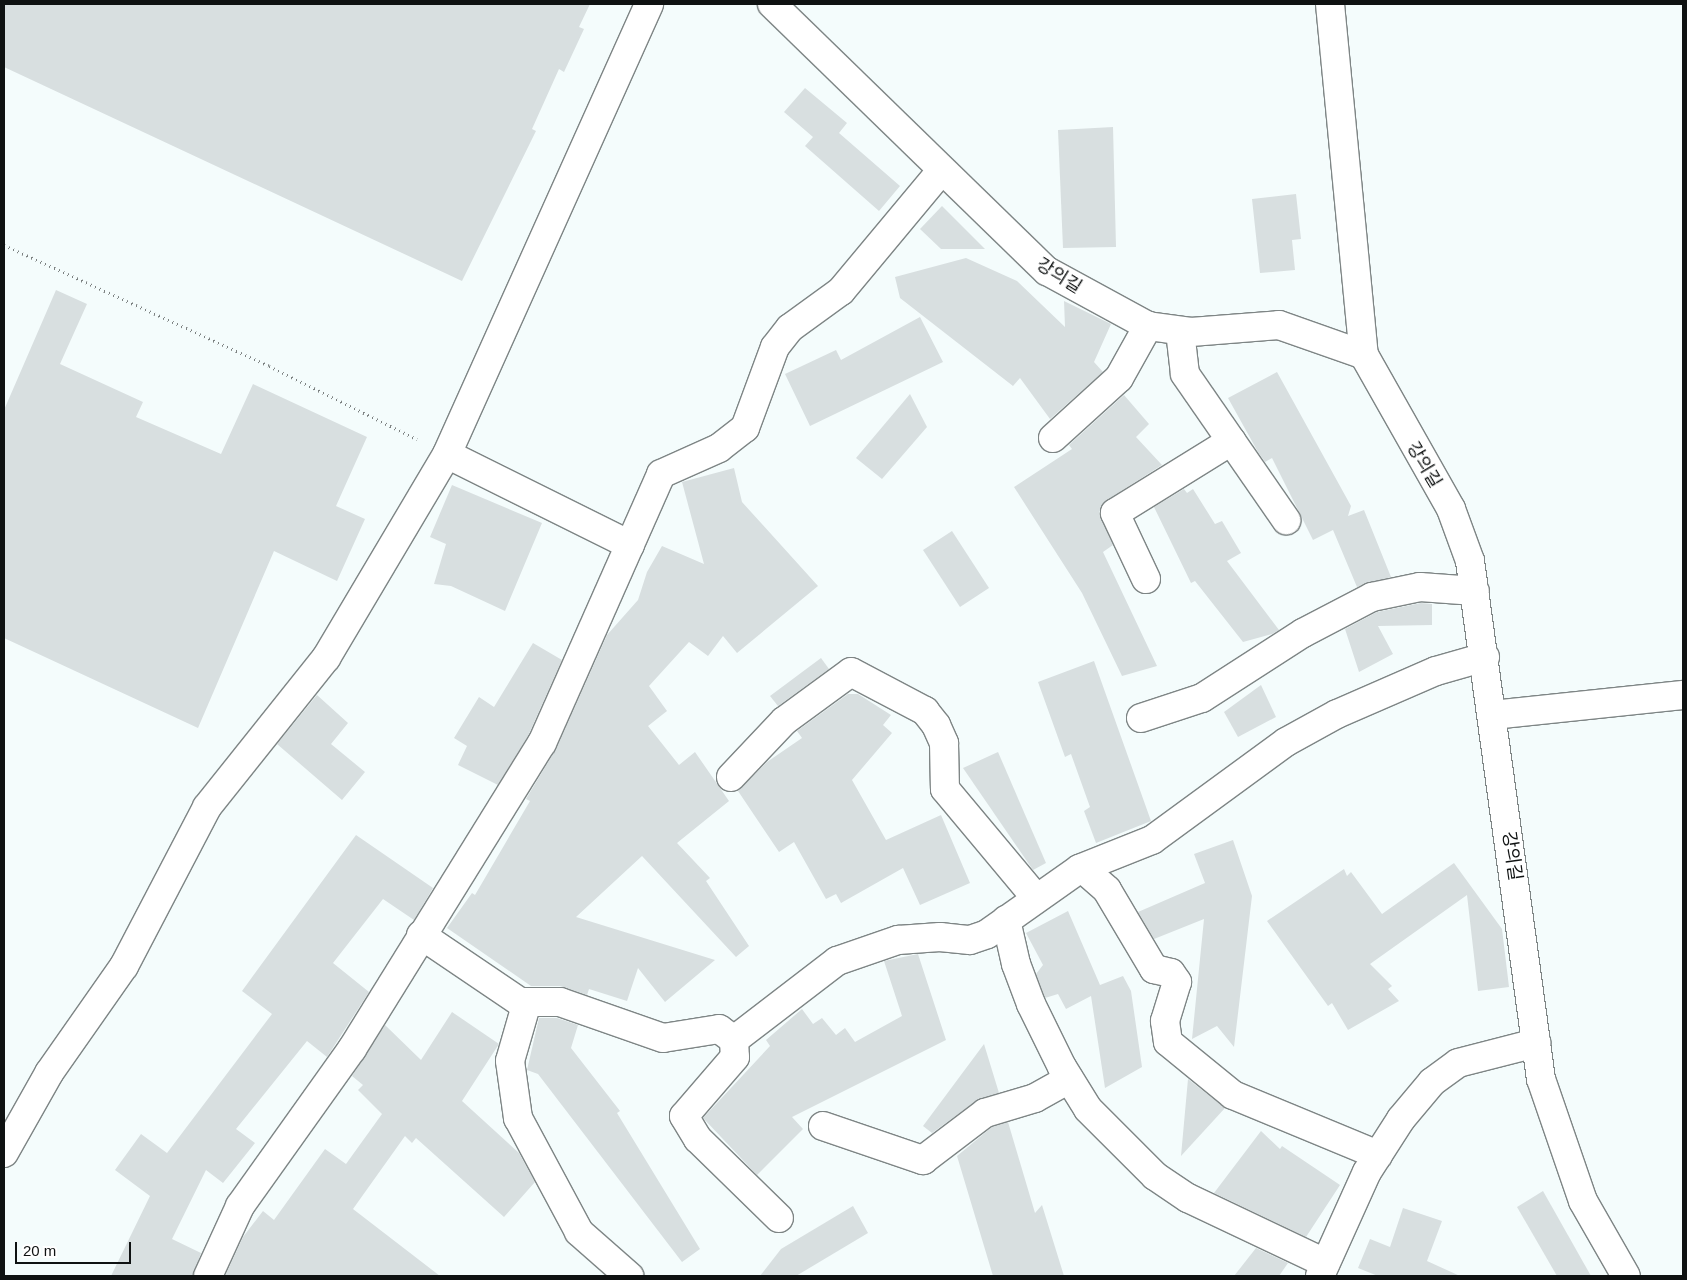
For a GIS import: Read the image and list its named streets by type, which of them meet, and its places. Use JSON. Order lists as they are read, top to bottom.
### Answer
{
  "streets": {
    "street": ["강의길"]
  },
  "scale_bar": "20 m"
}
